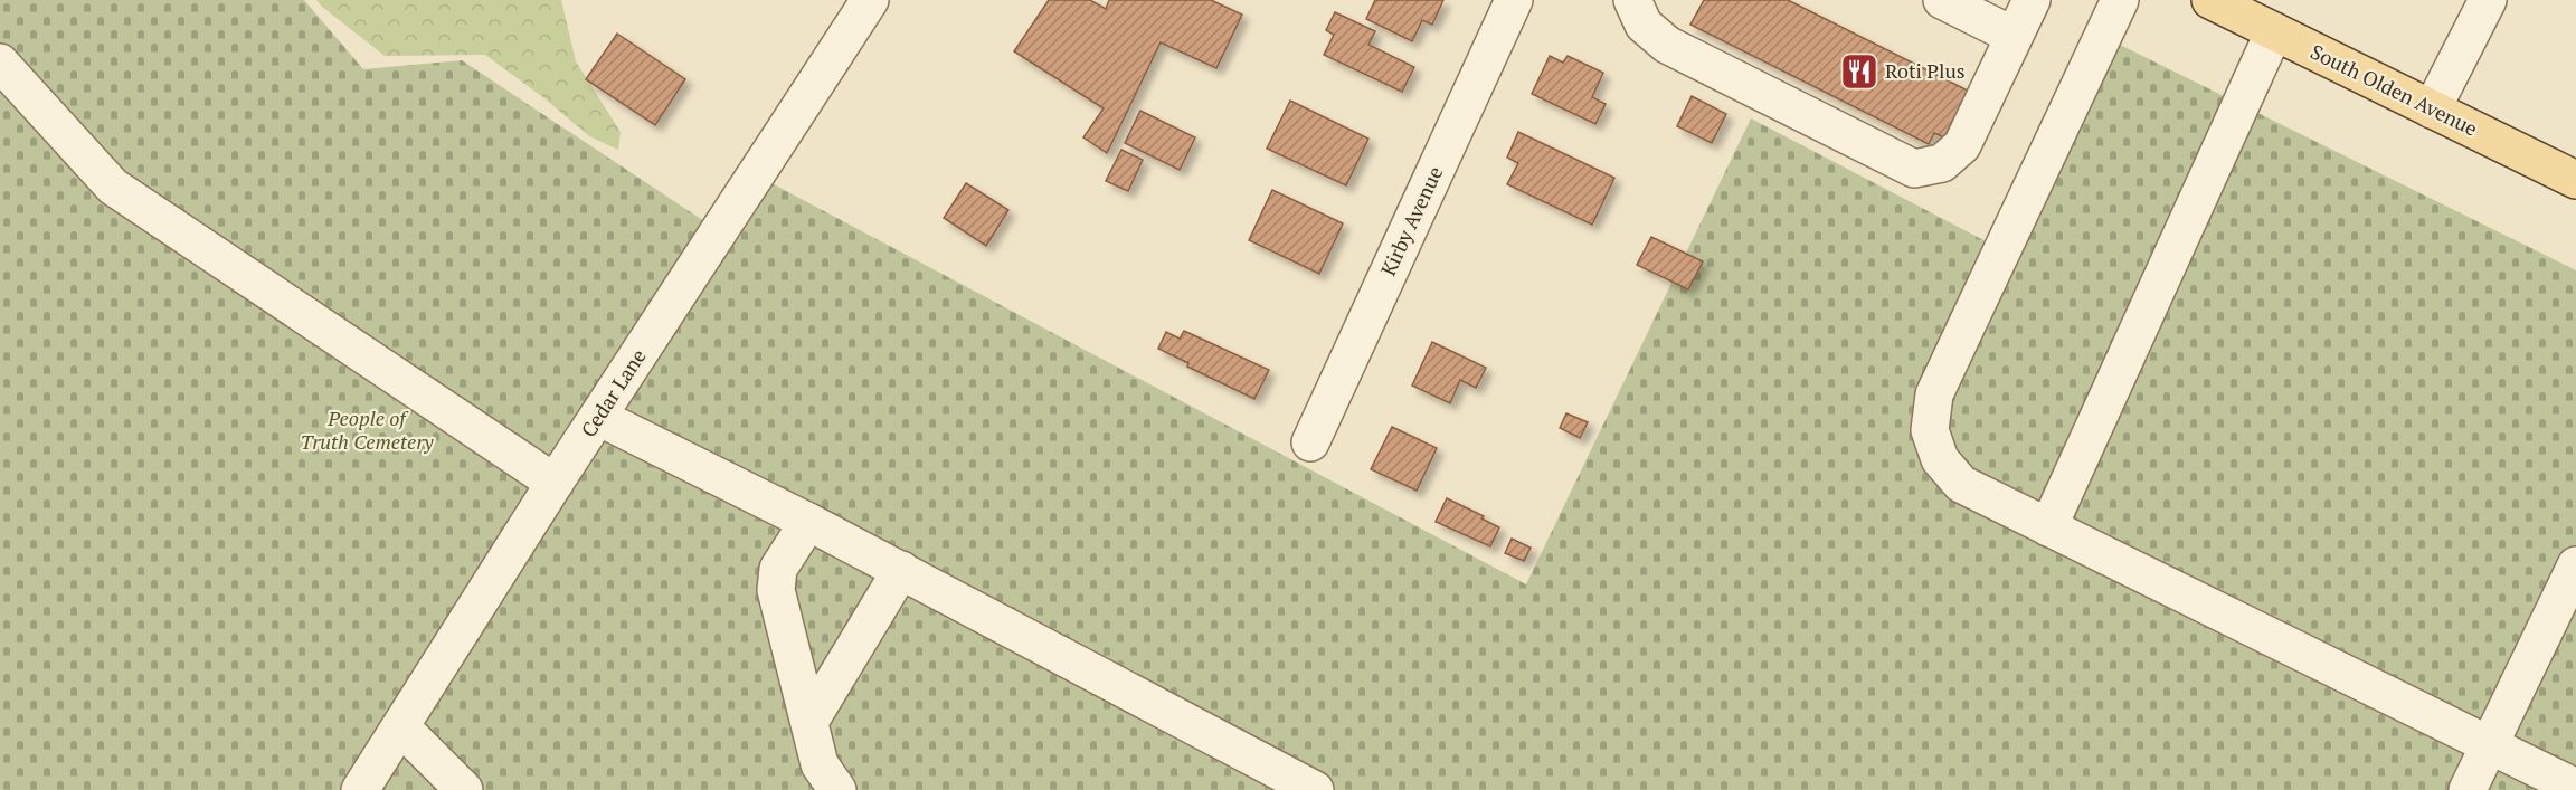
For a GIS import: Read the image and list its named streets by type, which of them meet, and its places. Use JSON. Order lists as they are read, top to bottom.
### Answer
{
  "streets": {
    "main road": ["South Olden Avenue"],
    "street": ["Kirby Avenue", "Cedar Lane"]
  },
  "parks": ["People of Truth Cemetery"],
  "places": {
    "restaurant": ["Roti Plus"]
  }
}
